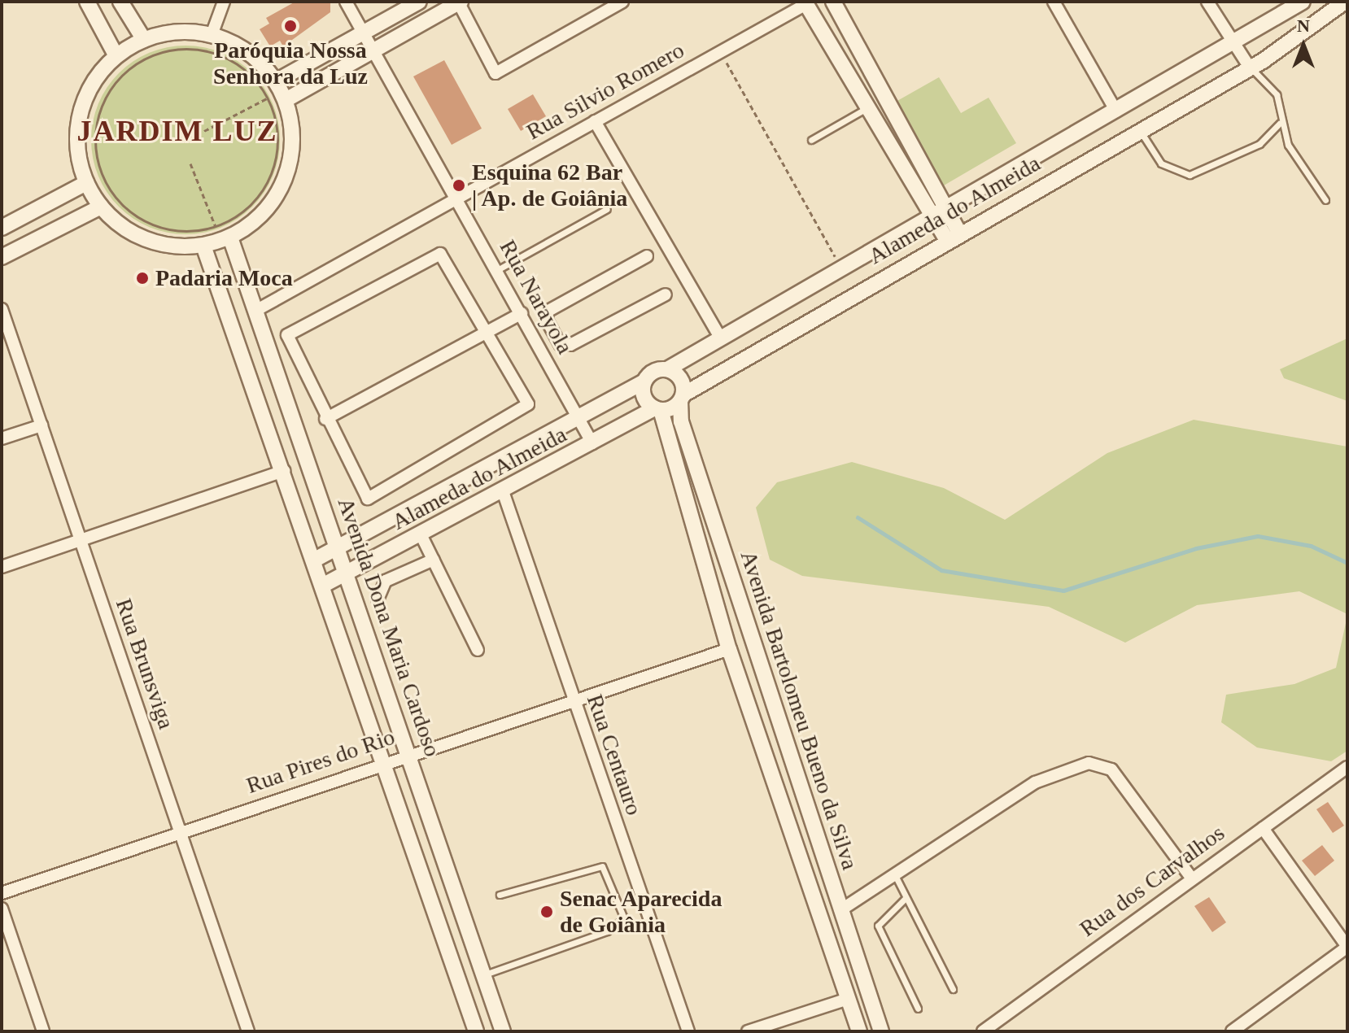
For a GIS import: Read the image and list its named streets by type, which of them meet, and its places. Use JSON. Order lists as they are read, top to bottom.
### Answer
{
  "streets": {
    "street": [
      "Rua Silvio Romero",
      "Alameda do Almeida",
      "Rua Narayola",
      "Avenida Dona Maria Cardoso",
      "Rua Brunsviga",
      "Avenida Bartolomeu Bueno da Silva",
      "Rua Centauro",
      "Rua Pires do Rio",
      "Rua dos Carvalhos"
    ]
  },
  "crossings": [
    ["Rua Silvio Romero", "Rua Narayola"],
    ["Rua Silvio Romero", "Avenida Dona Maria Cardoso"],
    ["Alameda do Almeida", "Rua Narayola"],
    ["Alameda do Almeida", "Avenida Dona Maria Cardoso"],
    ["Alameda do Almeida", "Avenida Bartolomeu Bueno da Silva"],
    ["Alameda do Almeida", "Rua Centauro"],
    ["Avenida Dona Maria Cardoso", "Rua Pires do Rio"],
    ["Rua Brunsviga", "Rua Pires do Rio"],
    ["Avenida Bartolomeu Bueno da Silva", "Rua Pires do Rio"],
    ["Rua Centauro", "Rua Pires do Rio"]
  ],
  "districts": ["JARDIM LUZ"],
  "places": [
    "Paróquia Nossa Senhora da Luz",
    "Esquina 62 Bar | Ap. de Goiânia",
    "Padaria Moca",
    "Senac Aparecida de Goiânia"
  ],
  "north": "top"
}
